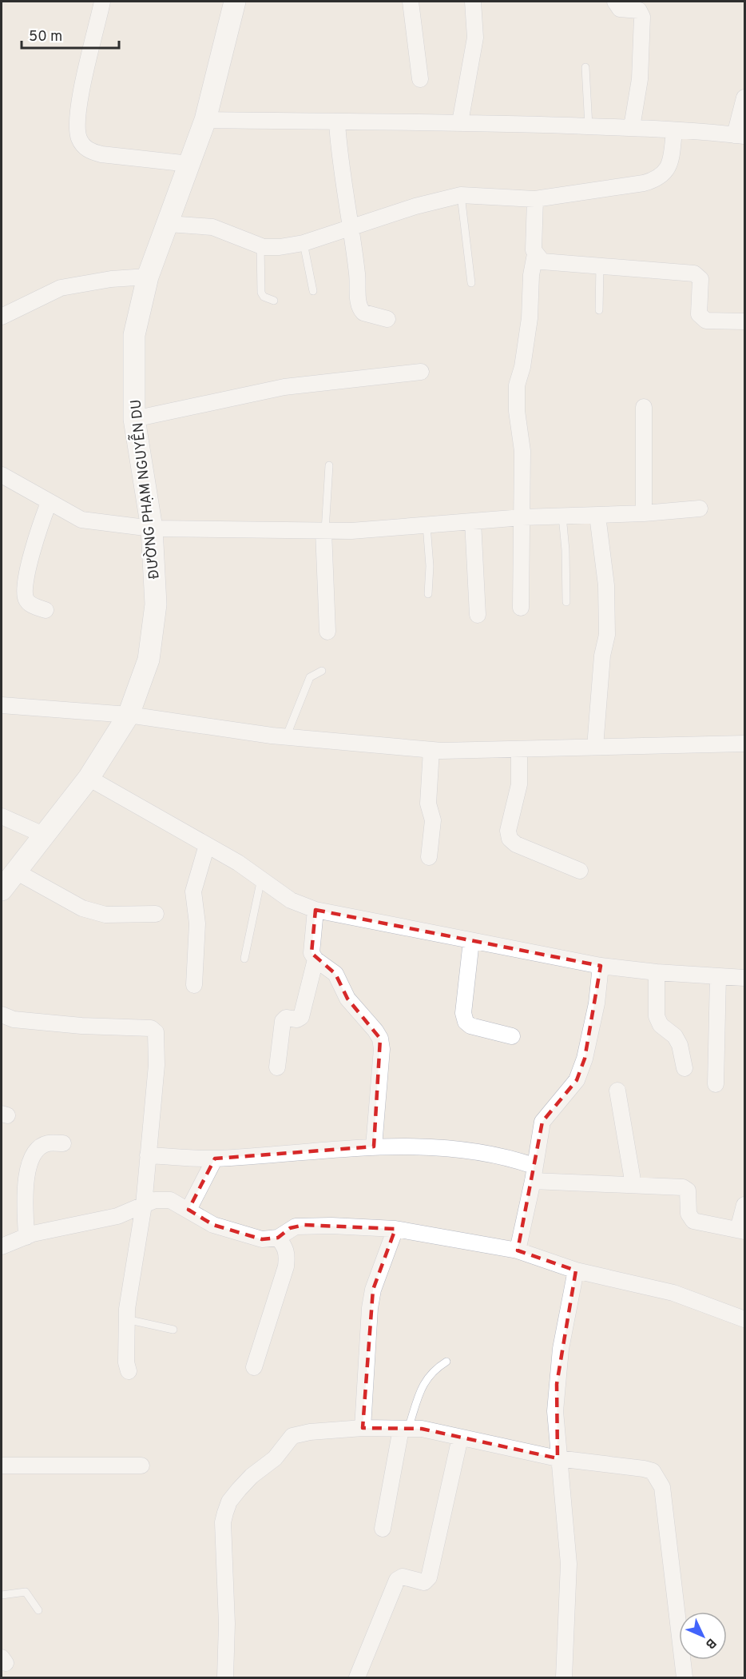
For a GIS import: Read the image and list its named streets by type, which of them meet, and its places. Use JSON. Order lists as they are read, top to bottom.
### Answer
{
  "streets": {
    "main road": ["ĐƯỜNG PHẠM NGUYỄN DU"]
  },
  "scale_bar": "50 m",
  "north": "bottom right"
}
